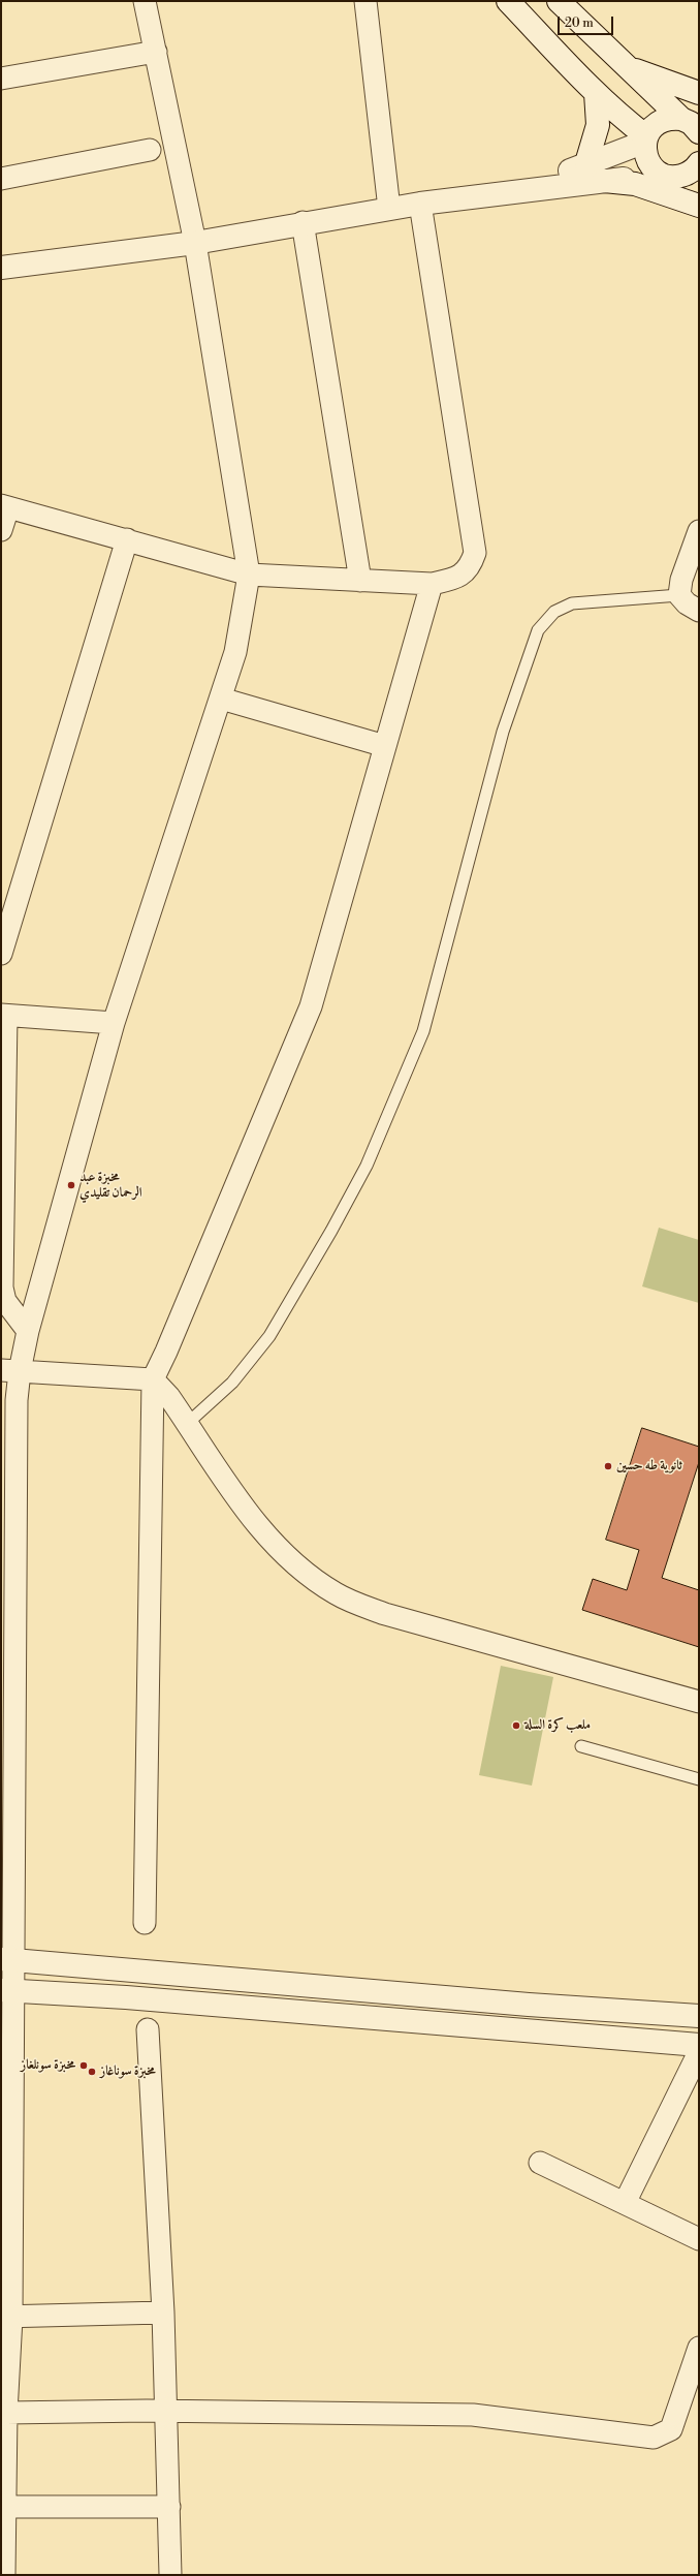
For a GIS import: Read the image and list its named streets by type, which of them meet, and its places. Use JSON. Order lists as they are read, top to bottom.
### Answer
{
  "places": [
    "مخبزة عبد الرحمان تقليدي",
    "ثانوية طه حسين",
    "ملعب كرة السلة",
    "مخبزة سونلغاز",
    "مخبزة سوناغاز"
  ],
  "scale_bar": "20 m"
}
